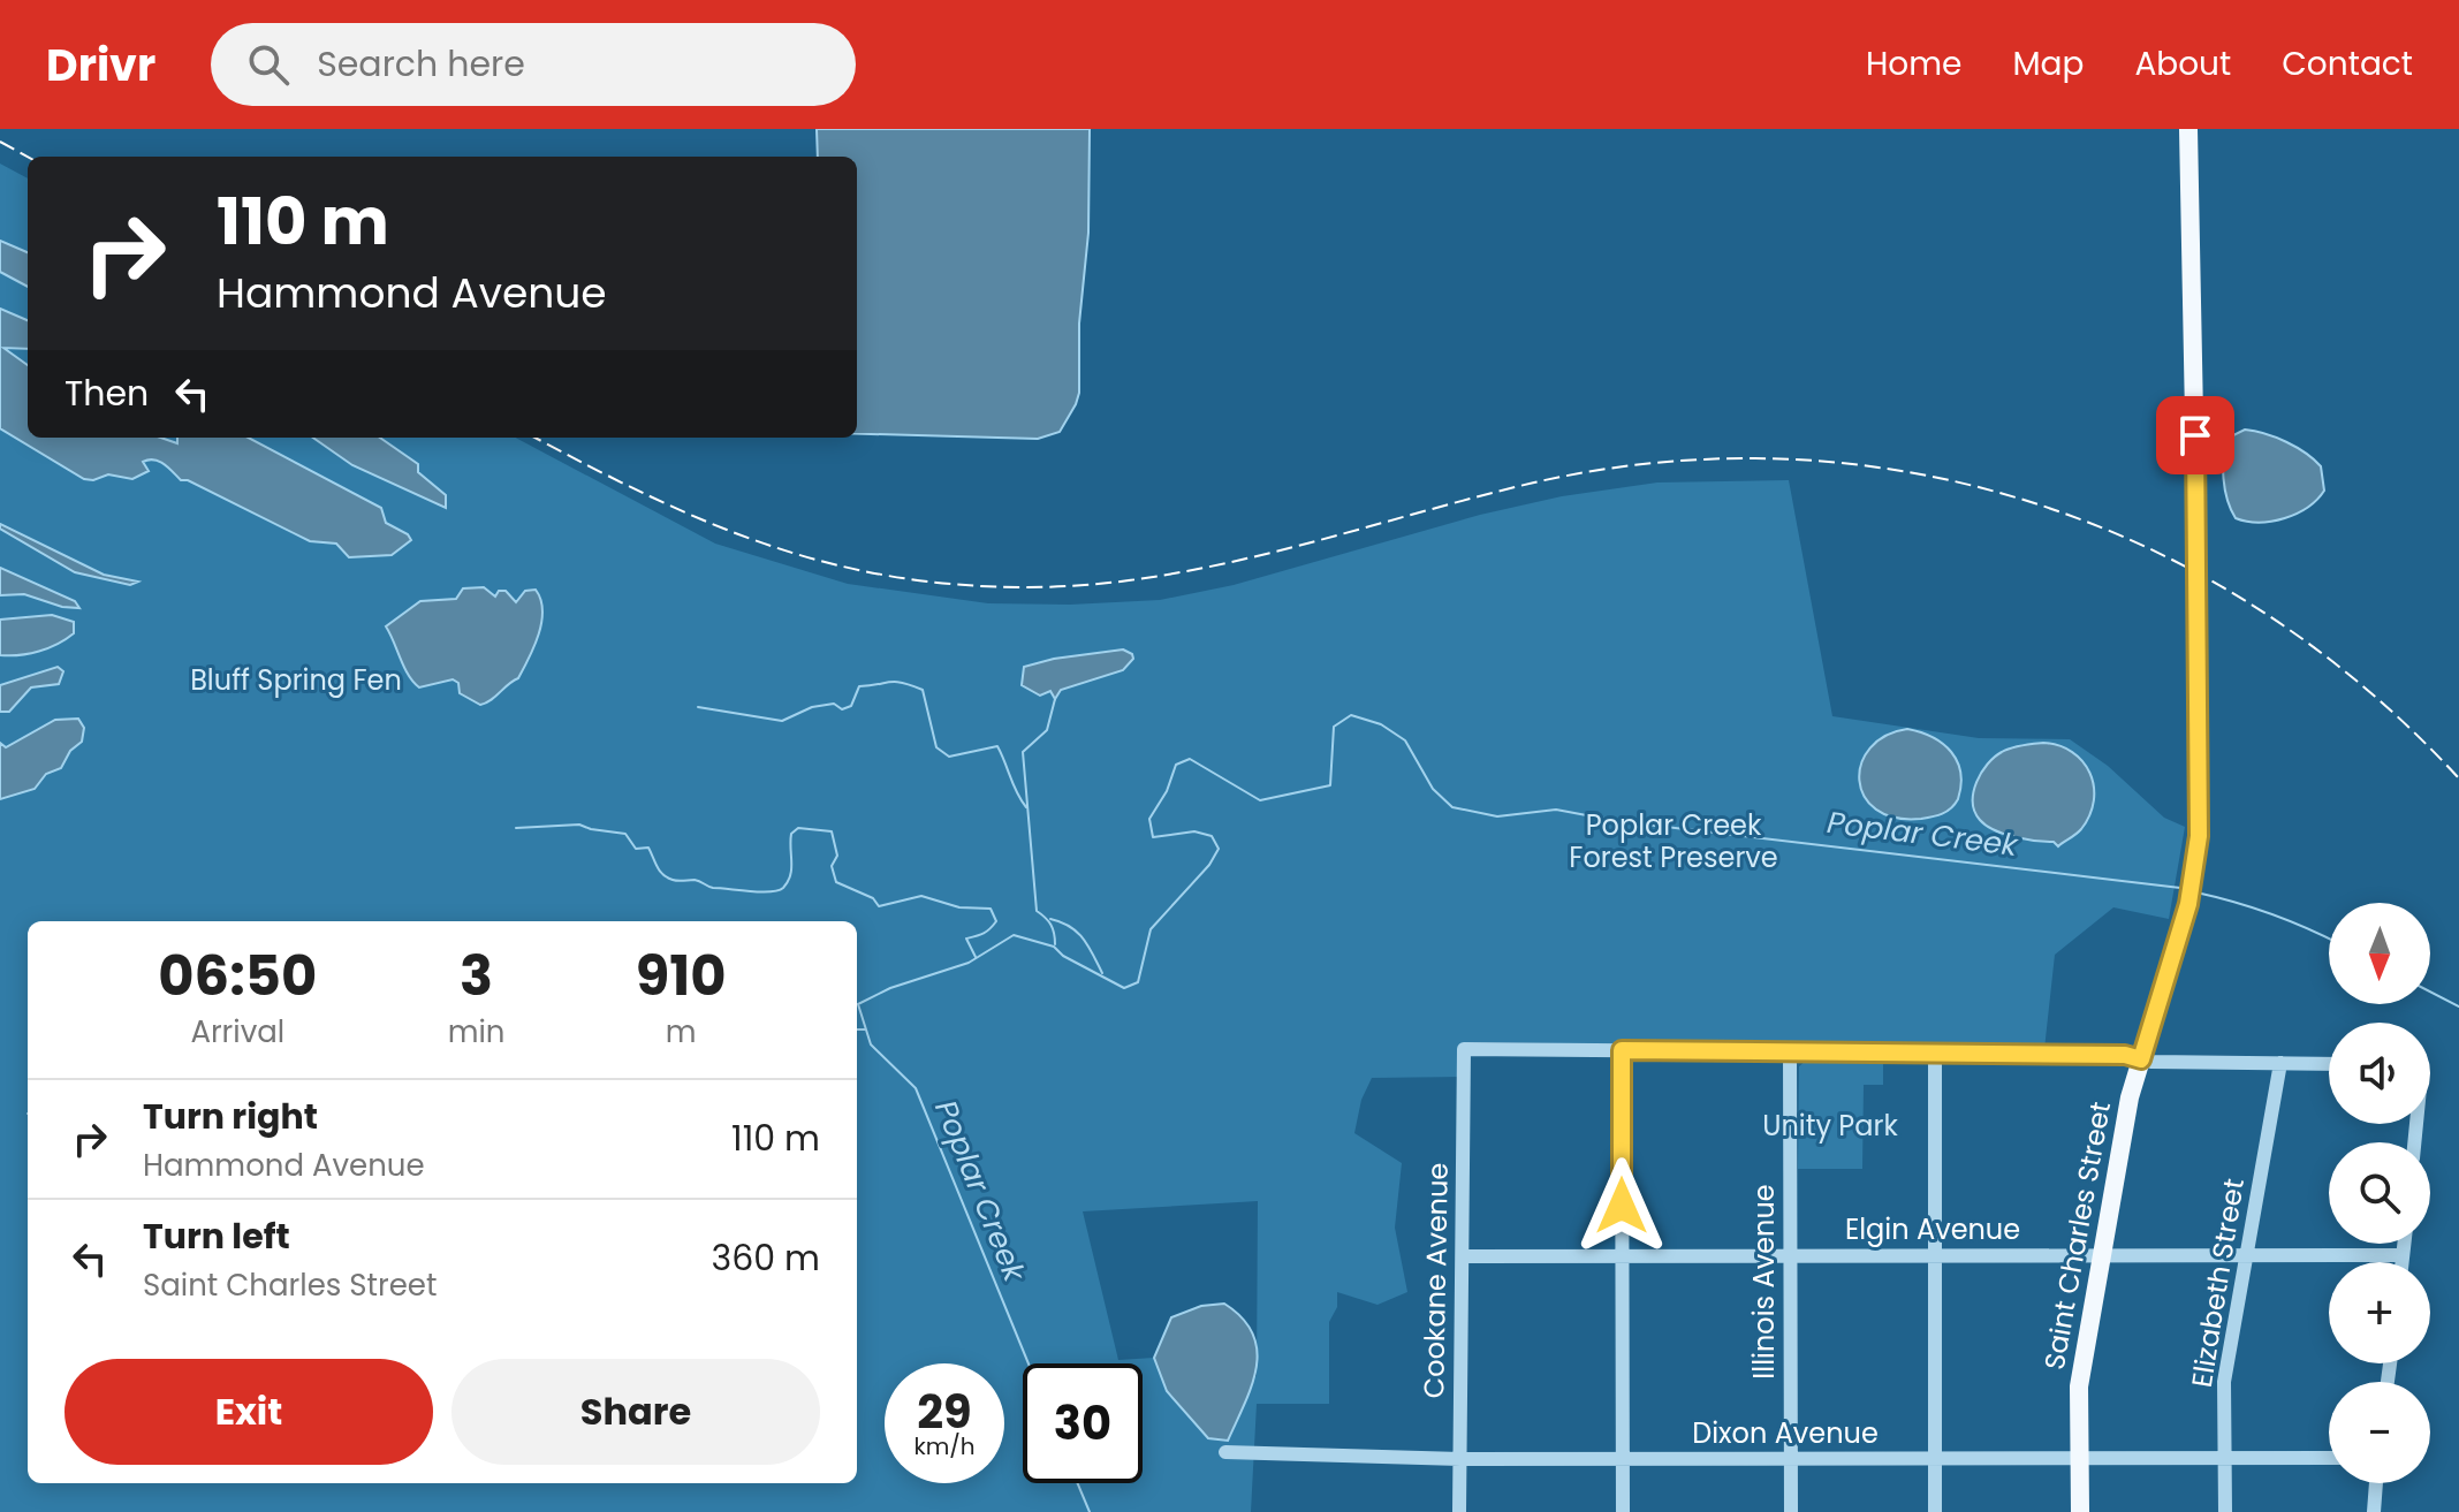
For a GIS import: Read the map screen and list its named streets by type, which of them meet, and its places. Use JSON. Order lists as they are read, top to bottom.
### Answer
{
  "streets": {
    "main road": ["Saint Charles Street"],
    "street": [
      "Elgin Avenue",
      "Cookane Avenue",
      "Illinois Avenue",
      "Elizabeth Street",
      "Dixon Avenue"
    ]
  },
  "crossings": [
    ["Elgin Avenue", "Saint Charles Street"],
    ["Elgin Avenue", "Cookane Avenue"],
    ["Elgin Avenue", "Illinois Avenue"],
    ["Elgin Avenue", "Elizabeth Street"],
    ["Saint Charles Street", "Dixon Avenue"],
    ["Cookane Avenue", "Dixon Avenue"],
    ["Illinois Avenue", "Dixon Avenue"],
    ["Elizabeth Street", "Dixon Avenue"]
  ],
  "water": ["Poplar Creek"],
  "parks": ["Bluff Spring Fen", "Poplar Creek Forest Preserve", "Unity Park"],
  "north": "bottom",
  "page": {
    "header": "Drivr",
    "search": "Search here",
    "nav": [
      "Home",
      "Map",
      "About",
      "Contact"
    ],
    "turn": ["110 m", "Hammond Avenue"],
    "then": "Then",
    "map_buttons": ["+", "−"],
    "eta": [
      "06:50",
      "Arrival",
      "3",
      "min",
      "910",
      "m"
    ],
    "list": [
      {
        "name": "Turn right",
        "note": "Hammond Avenue",
        "value": "110 m"
      },
      {
        "name": "Turn left",
        "note": "Saint Charles Street",
        "value": "360 m"
      }
    ],
    "buttons": ["Exit", "Share"],
    "speed": "29 km/h",
    "limit": "30"
  }
}
